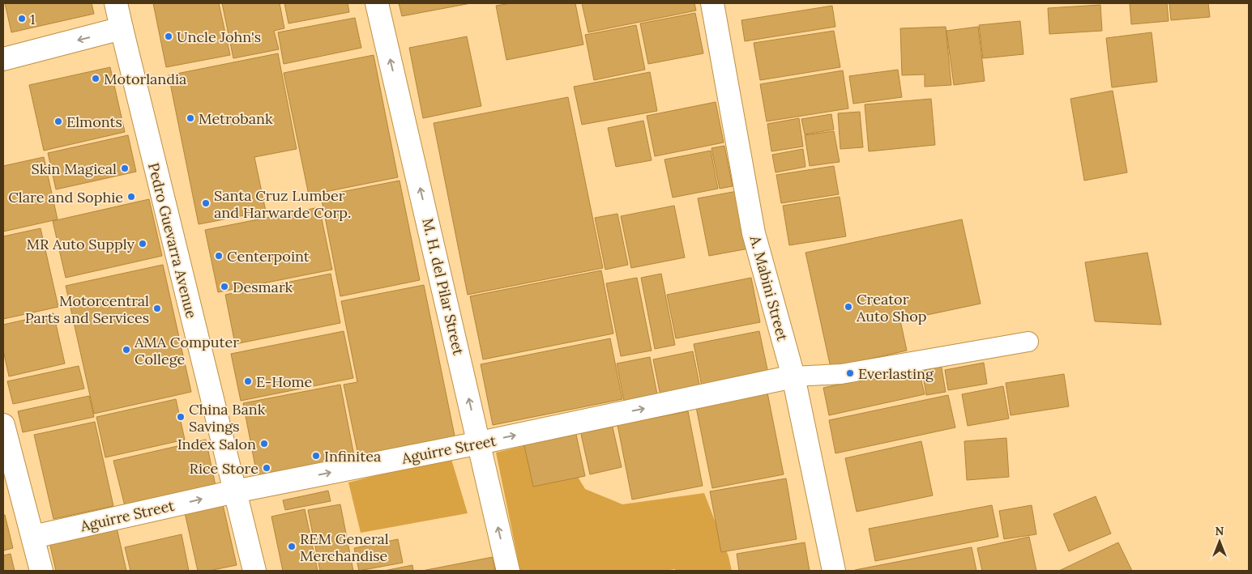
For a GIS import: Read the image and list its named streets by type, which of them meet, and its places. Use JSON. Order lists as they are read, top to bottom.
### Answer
{
  "streets": {
    "street": [
      "Pedro Guevarra Avenue",
      "M. H. del Pilar Street",
      "A. Mabini Street",
      "Aguirre Street"
    ]
  },
  "crossings": [
    ["Pedro Guevarra Avenue", "Aguirre Street"],
    ["M. H. del Pilar Street", "Aguirre Street"],
    ["A. Mabini Street", "Aguirre Street"]
  ],
  "one_way": ["M. H. del Pilar Street", "Aguirre Street"],
  "places": [
    "1",
    "Uncle John's",
    "Motorlandia",
    "Metrobank",
    "Elmonts",
    "Skin Magical",
    "Clare and Sophie",
    "Santa Cruz Lumber and Harwarde Corp.",
    "MR Auto Supply",
    "Centerpoint",
    "Desmark",
    "Creator Auto Shop",
    "Motorcentral Parts and Services",
    "AMA Computer College",
    "Everlasting",
    "E-Home",
    "China Bank Savings",
    "Index Salon",
    "Infinitea",
    "Rice Store",
    "REM General Merchandise"
  ],
  "north": "top"
}
